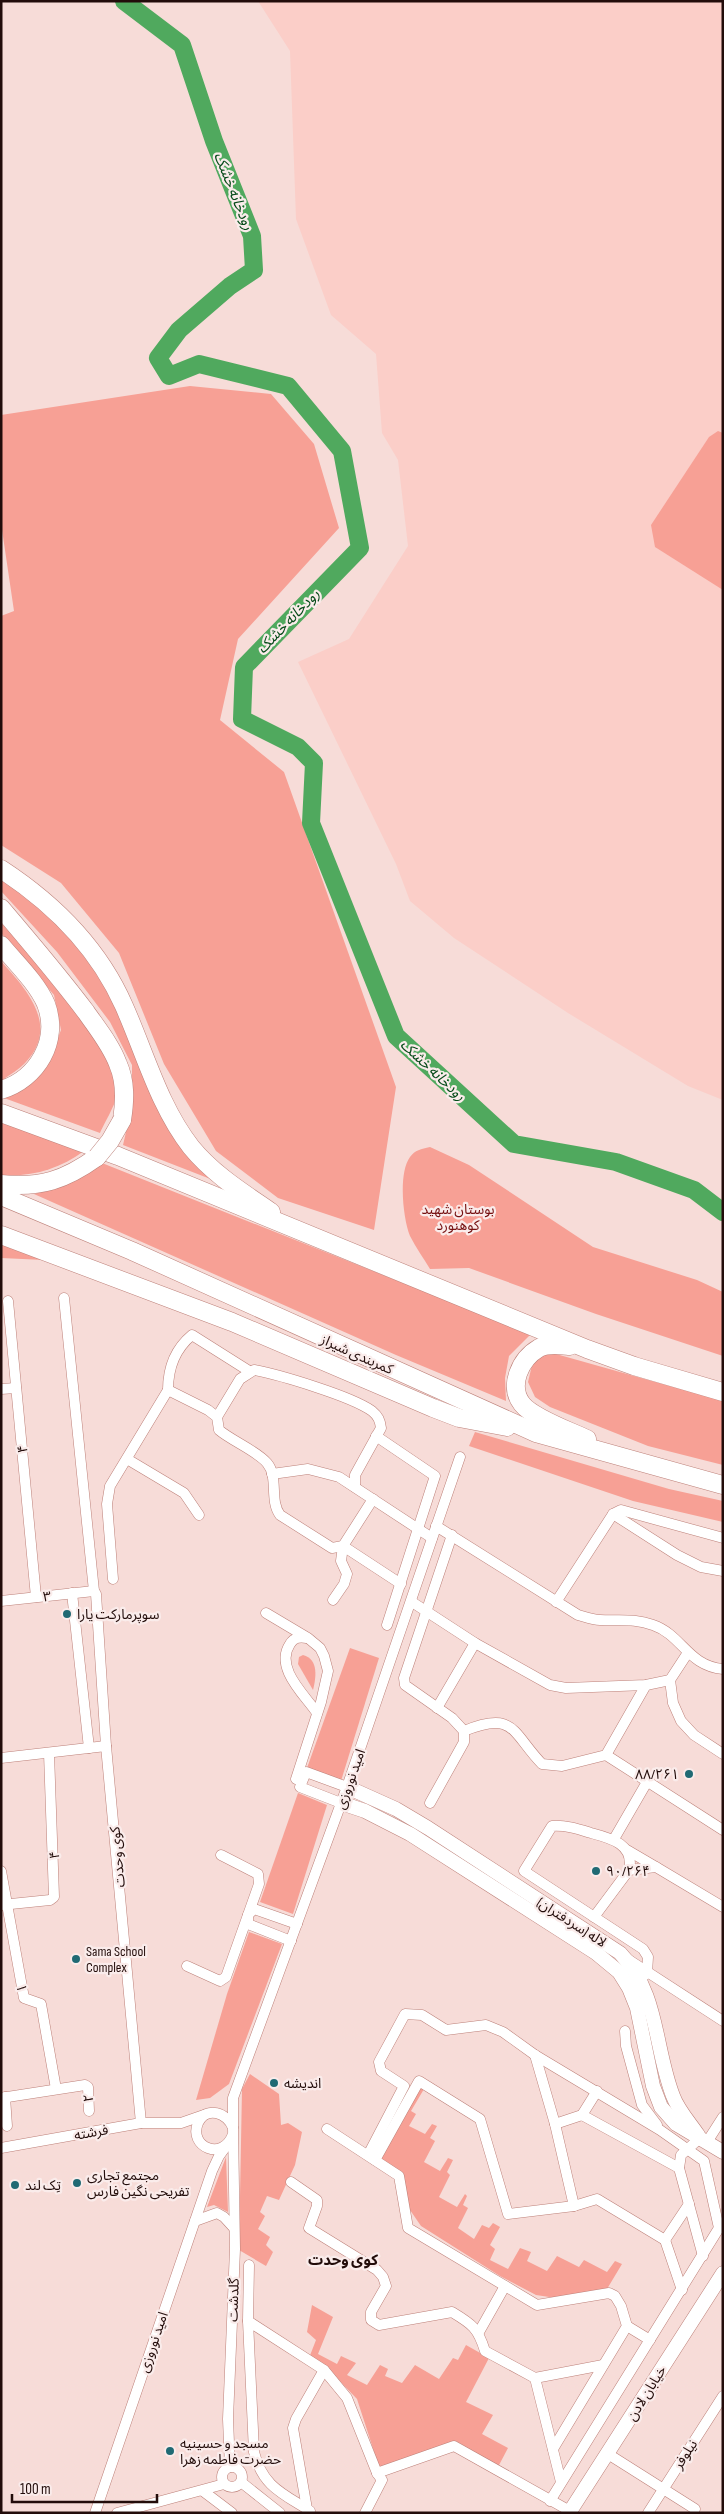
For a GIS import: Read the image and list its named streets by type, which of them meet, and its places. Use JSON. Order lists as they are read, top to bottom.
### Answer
{
  "streets": {
    "highway": ["کمربندی شیراز"],
    "street": [
      "۴",
      "۳",
      "امید نوروزی",
      "کوی وحدت",
      "لاله (سردفتران)",
      "۱",
      "۲",
      "فرشته",
      "گلدشت",
      "خیابان لادن",
      "نیلوفر"
    ]
  },
  "crossings": [
    ["۴", "۳"],
    ["۴", "۱"],
    ["۳", "کوی وحدت"],
    ["امید نوروزی", "لاله (سردفتران)"],
    ["امید نوروزی", "فرشته"],
    ["امید نوروزی", "گلدشت"],
    ["کوی وحدت", "فرشته"],
    ["۱", "۲"],
    ["فرشته", "گلدشت"]
  ],
  "districts": ["کوی وحدت"],
  "water": ["رودخانه خشک"],
  "parks": ["بوستان شهید کوهنورد"],
  "places": [
    "سوپرمارکت یارا",
    "۸۸/۲۶۱",
    "۹۰/۲۶۴",
    "Sama School Complex",
    "اندیشه",
    "مجتمع تجاری تفریحی نگین فارس",
    "تِک لند",
    "مسجد و حسینیه حضرت فاطمه زهرا"
  ],
  "scale_bar": "100 m"
}
